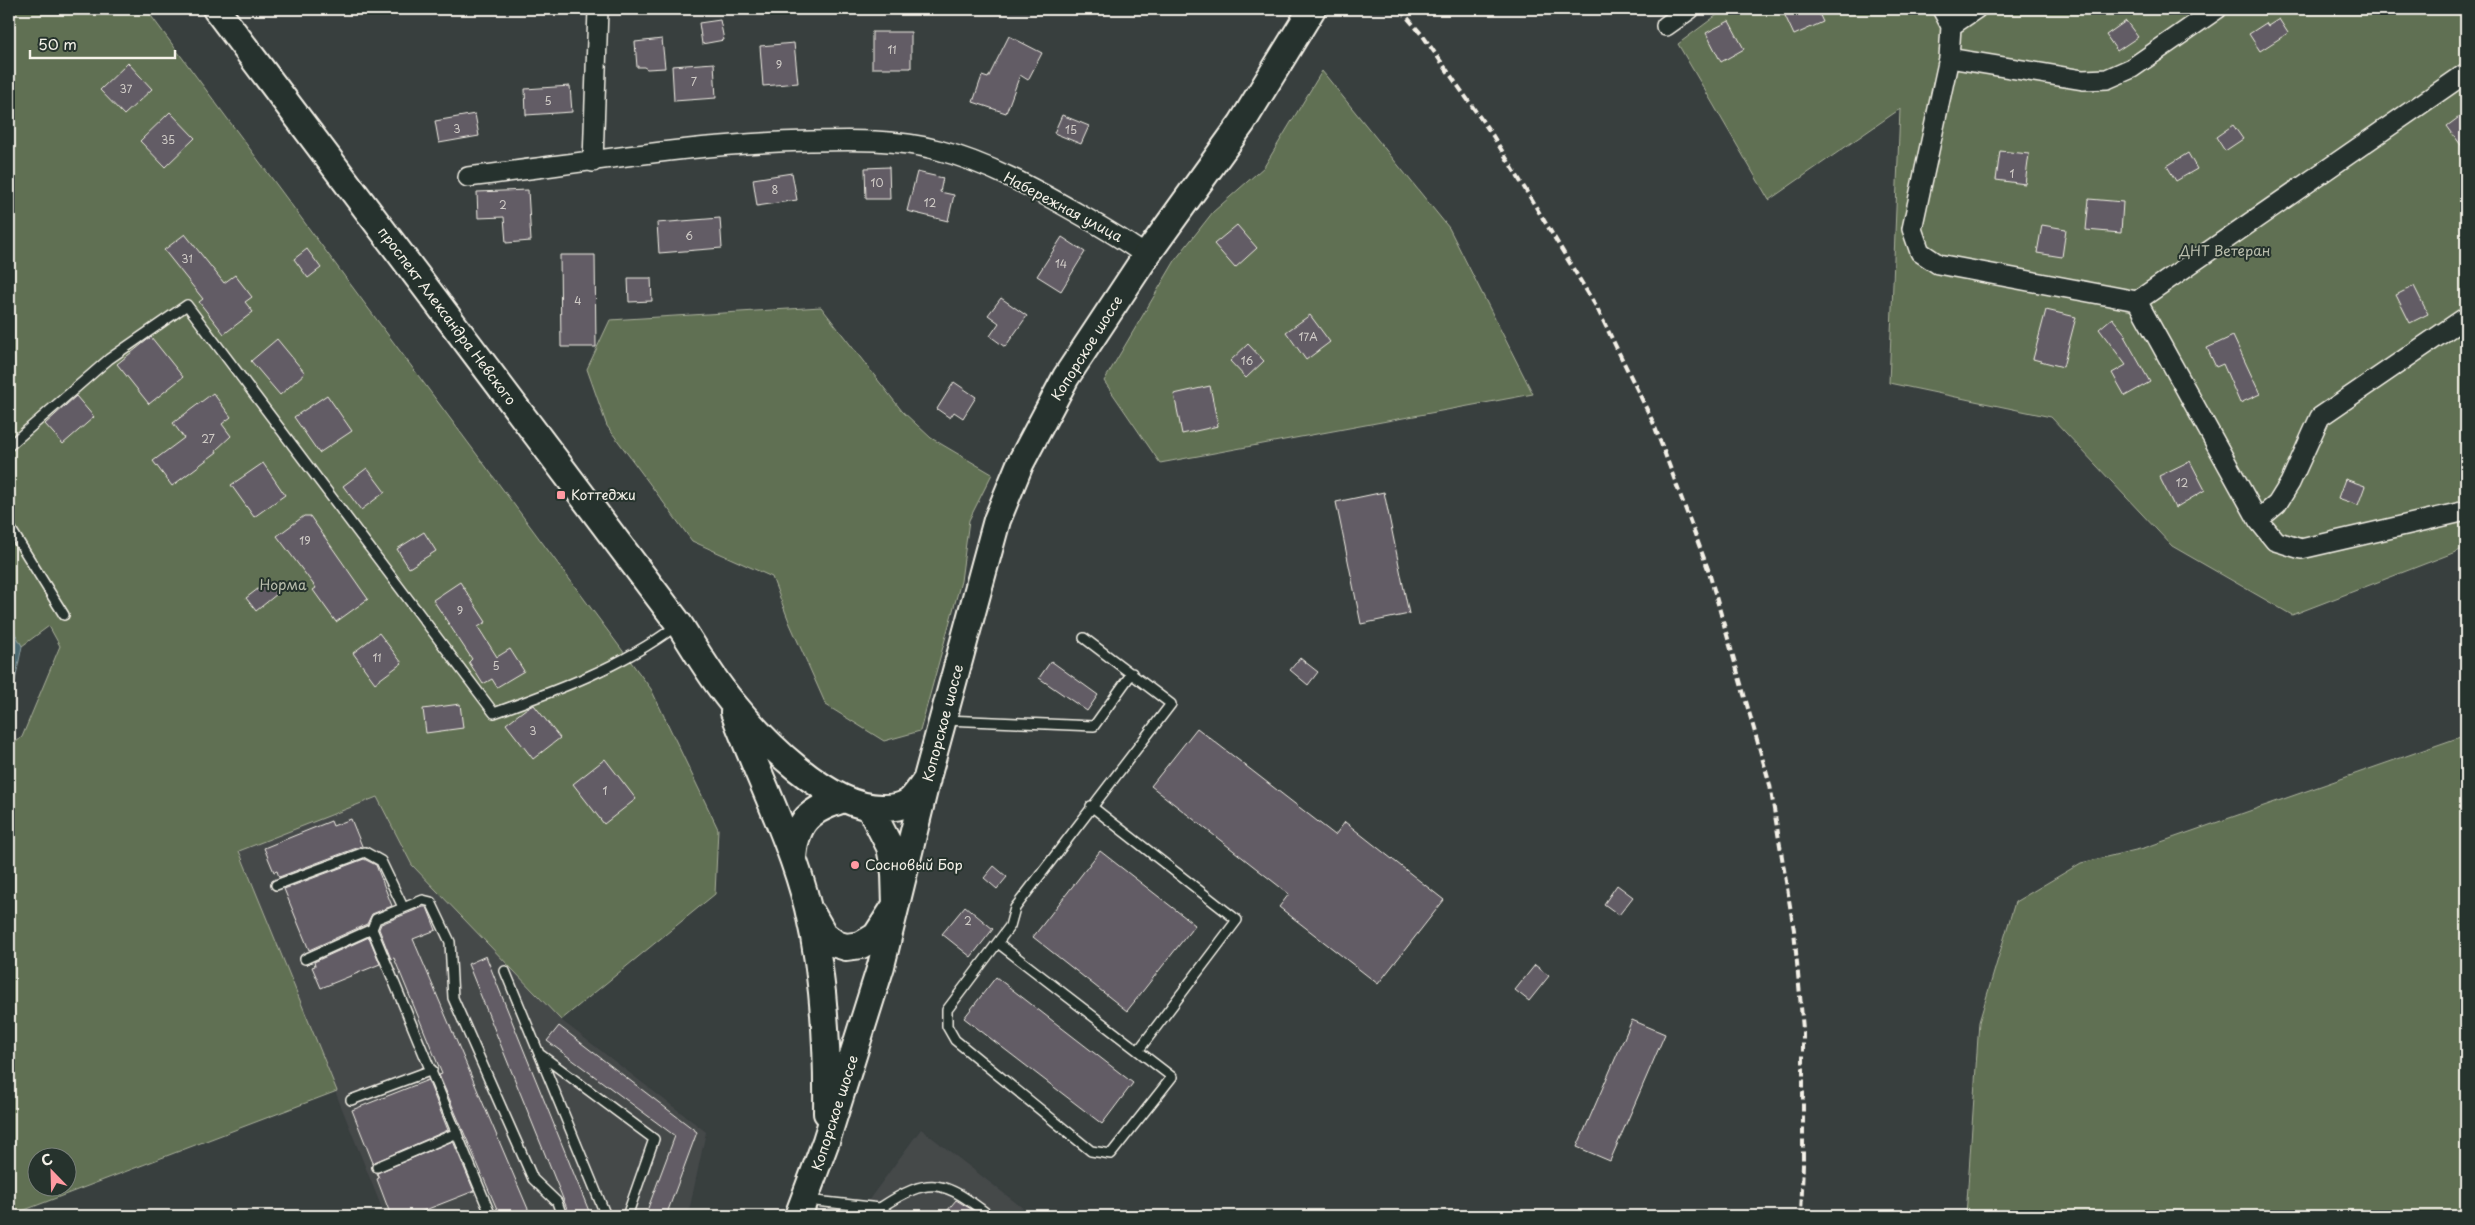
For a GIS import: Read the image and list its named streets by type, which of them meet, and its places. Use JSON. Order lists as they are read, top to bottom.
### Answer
{
  "streets": {
    "main road": ["проспект Александра Невского", "Копорское шоссе"],
    "street": ["Набережная улица"]
  },
  "crossings": [
    ["Набережная улица", "Копорское шоссе"]
  ],
  "parks": ["ДНТ Ветеран", "Норма"],
  "places": {
    "transit": ["Коттеджи"],
    "other": ["Сосновый Бор"]
  },
  "house_numbers": [
    "11",
    "9",
    "7",
    "37",
    "5",
    "3",
    "15",
    "35",
    "1",
    "10",
    "8",
    "12",
    "2",
    "6",
    "31",
    "14",
    "4",
    "17А",
    "16",
    "27",
    "12",
    "19",
    "9",
    "11",
    "5",
    "3",
    "1",
    "2"
  ],
  "scale_bar": "50 m",
  "north": "top left"
}
